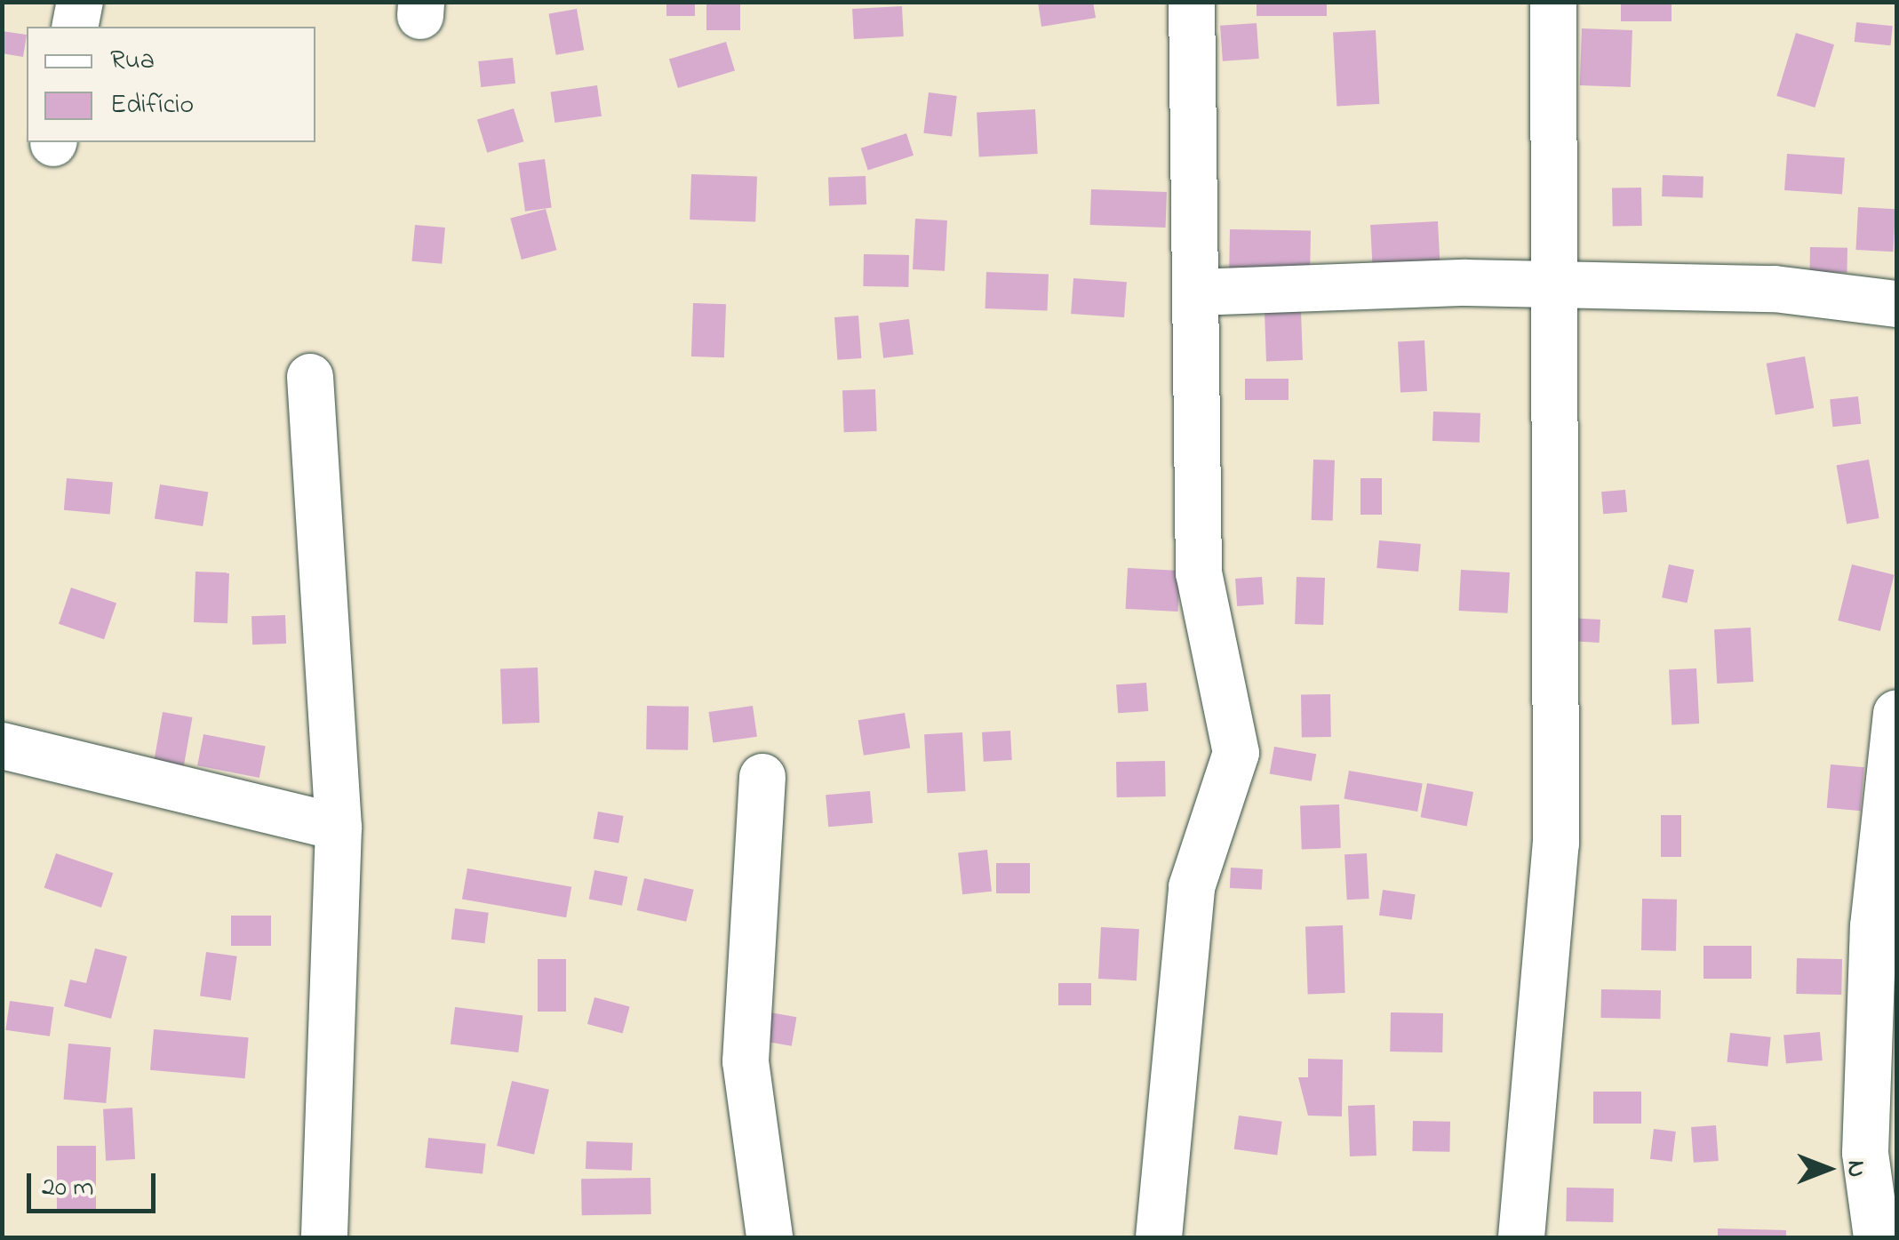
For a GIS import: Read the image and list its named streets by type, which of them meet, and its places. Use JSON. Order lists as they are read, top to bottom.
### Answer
{
  "legend": ["Rua", "Edifício"],
  "scale_bar": "20 m",
  "north": "right"
}
